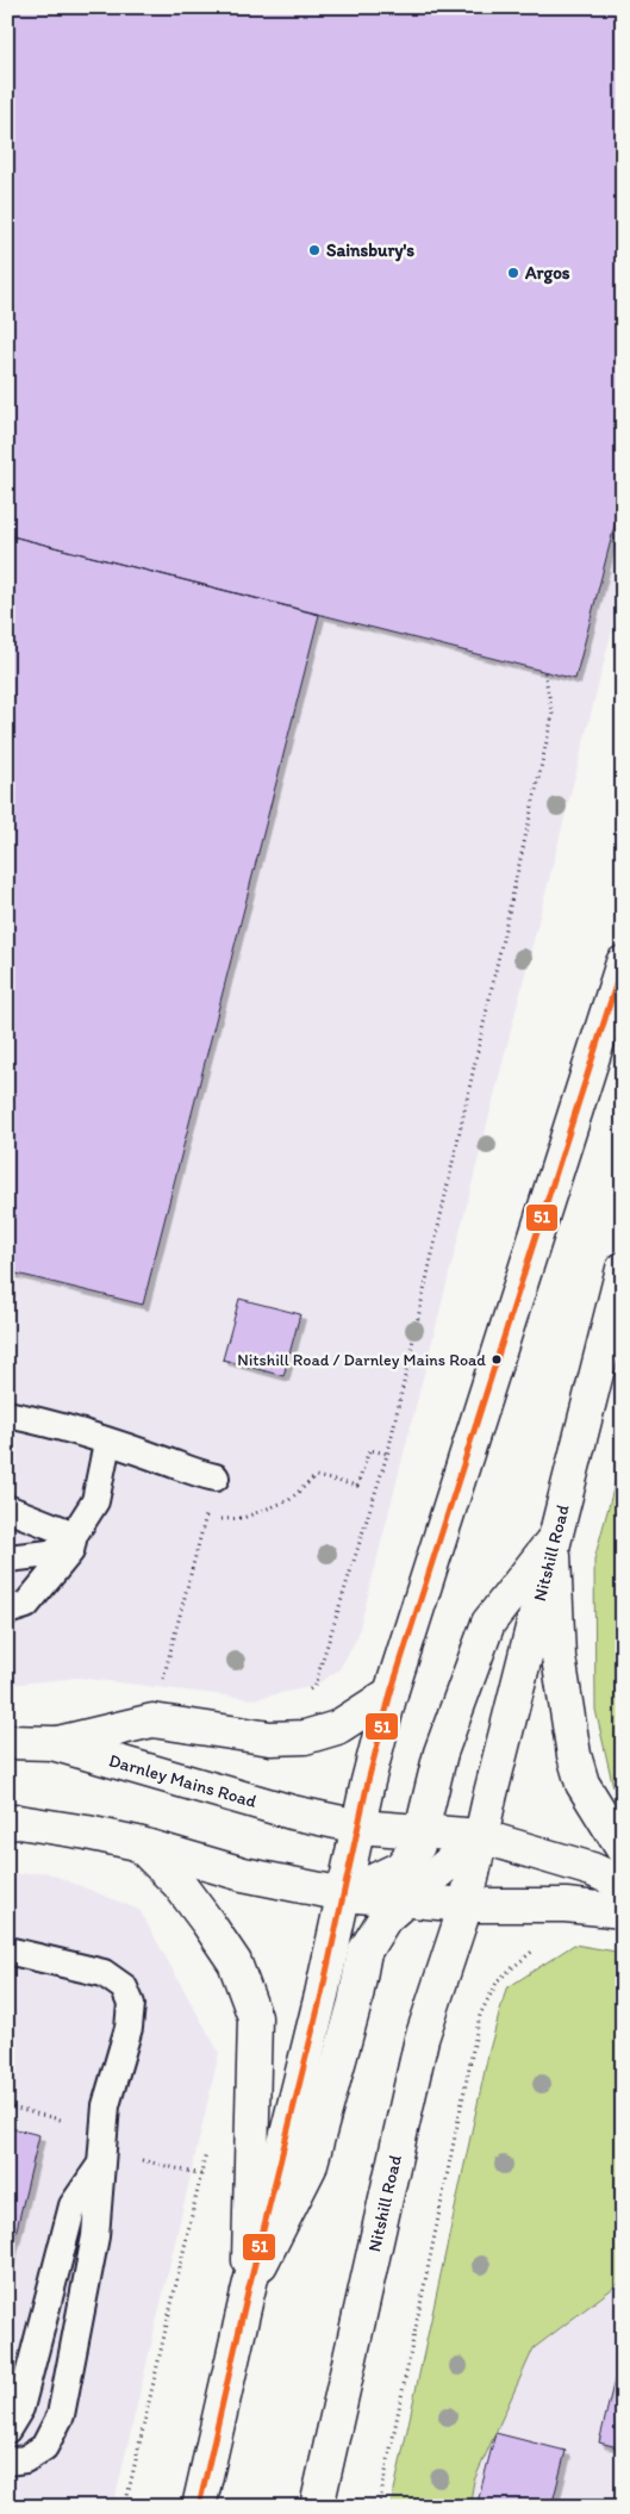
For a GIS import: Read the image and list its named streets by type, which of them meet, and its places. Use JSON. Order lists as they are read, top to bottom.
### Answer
{
  "streets": {
    "street": ["Nitshill Road", "Darnley Mains Road"]
  },
  "places": ["Sainsbury's", "Argos", "Nitshill Road / Darnley Mains Road"],
  "lines": ["transit line 51"]
}
